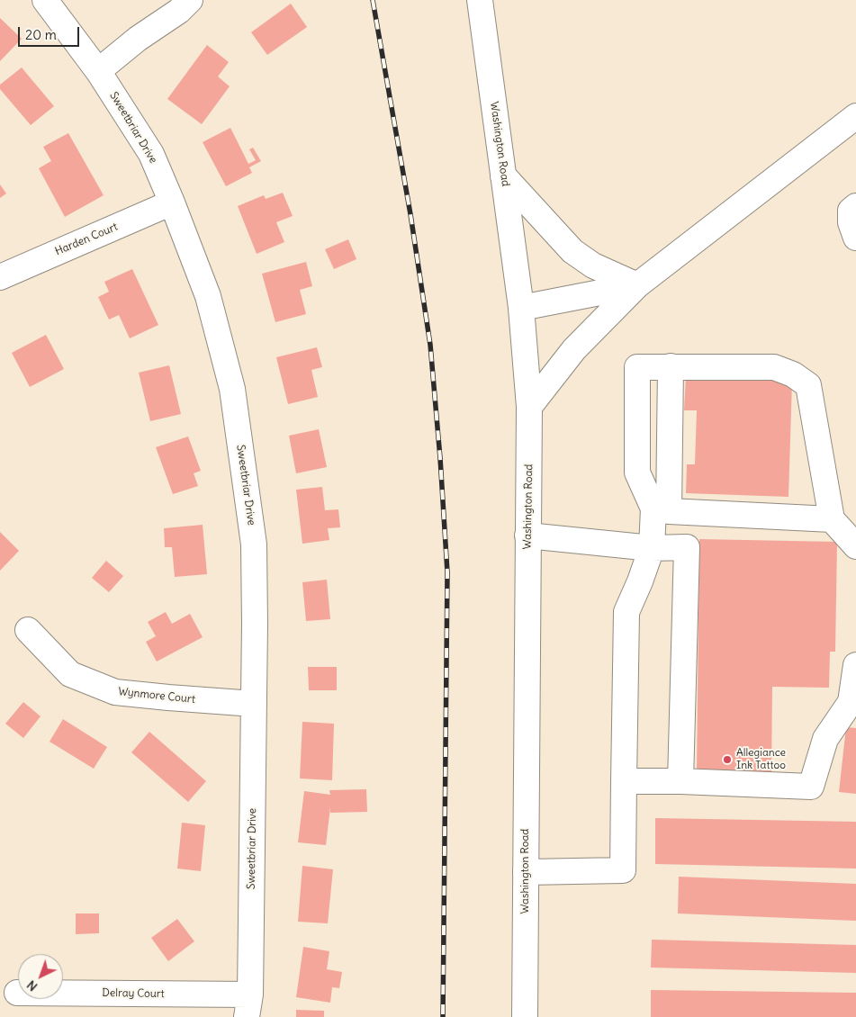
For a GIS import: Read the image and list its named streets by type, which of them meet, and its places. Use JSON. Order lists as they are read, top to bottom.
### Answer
{
  "streets": {
    "street": [
      "Sweetbriar Drive",
      "Washington Road",
      "Harden Court",
      "Wynmore Court",
      "Delray Court"
    ]
  },
  "crossings": [
    ["Sweetbriar Drive", "Harden Court"],
    ["Sweetbriar Drive", "Wynmore Court"],
    ["Sweetbriar Drive", "Delray Court"]
  ],
  "places": ["Allegiance Ink Tattoo"],
  "scale_bar": "20 m",
  "north": "bottom left"
}
